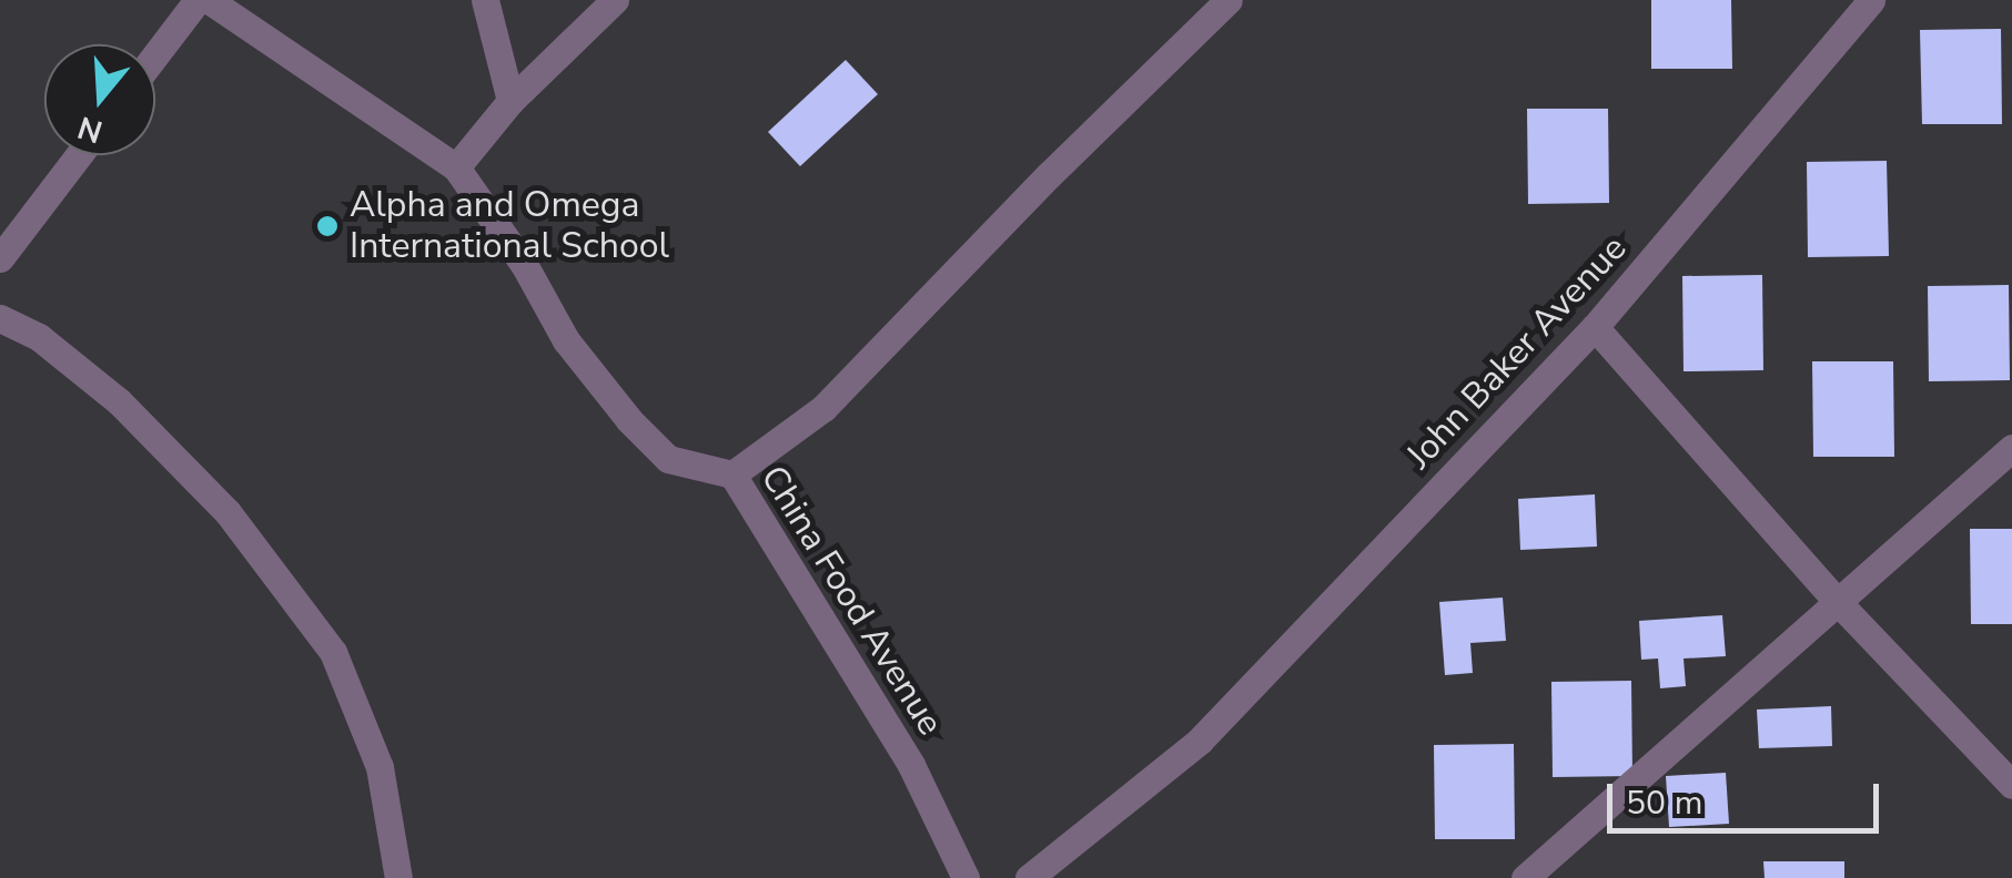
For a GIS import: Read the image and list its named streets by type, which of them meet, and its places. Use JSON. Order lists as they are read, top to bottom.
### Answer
{
  "streets": {
    "street": ["John Baker Avenue", "China Food Avenue"]
  },
  "places": ["Alpha and Omega International School"],
  "scale_bar": "50 m",
  "north": "bottom"
}
